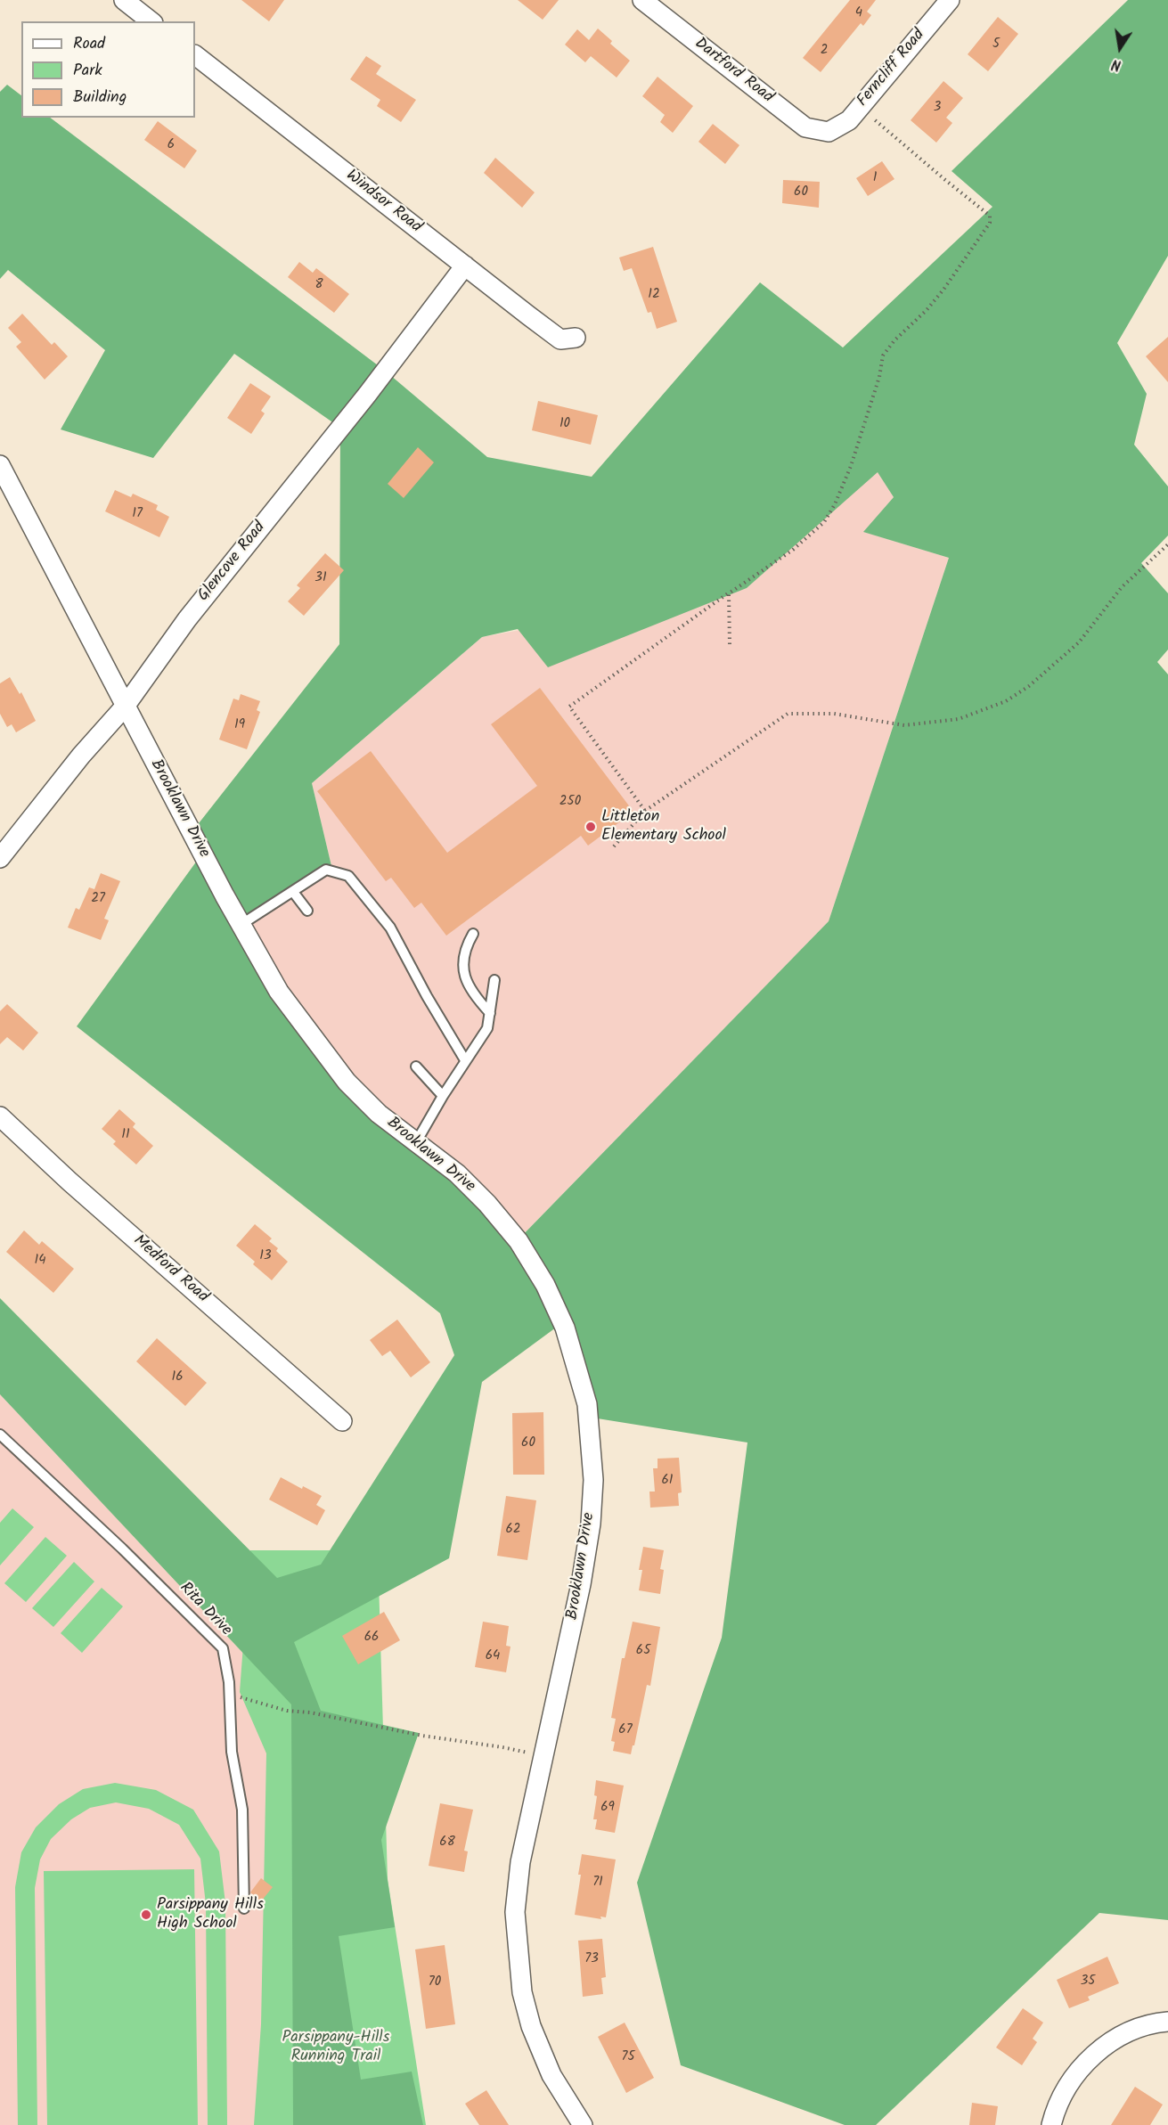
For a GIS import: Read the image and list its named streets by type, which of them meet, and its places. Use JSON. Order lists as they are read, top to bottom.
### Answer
{
  "streets": {
    "street": [
      "Ferncliff Road",
      "Dartford Road",
      "Windsor Road",
      "Glencove Road",
      "Brooklawn Drive",
      "Medford Road"
    ],
    "lane": ["Rita Drive"]
  },
  "crossings": [
    ["Ferncliff Road", "Dartford Road"],
    ["Windsor Road", "Glencove Road"],
    ["Glencove Road", "Brooklawn Drive"]
  ],
  "parks": ["Parsippany-Hills Running Trail"],
  "places": ["Littleton Elementary School", "Parsippany Hills High School"],
  "house_numbers": [
    "4",
    "5",
    "2",
    "3",
    "6",
    "1",
    "60",
    "8",
    "12",
    "10",
    "17",
    "31",
    "19",
    "250",
    "27",
    "11",
    "13",
    "14",
    "16",
    "60",
    "61",
    "62",
    "66",
    "65",
    "64",
    "67",
    "69",
    "68",
    "71",
    "73",
    "35",
    "70",
    "75"
  ],
  "legend": ["Road", "Park", "Building"],
  "north": "bottom"
}
